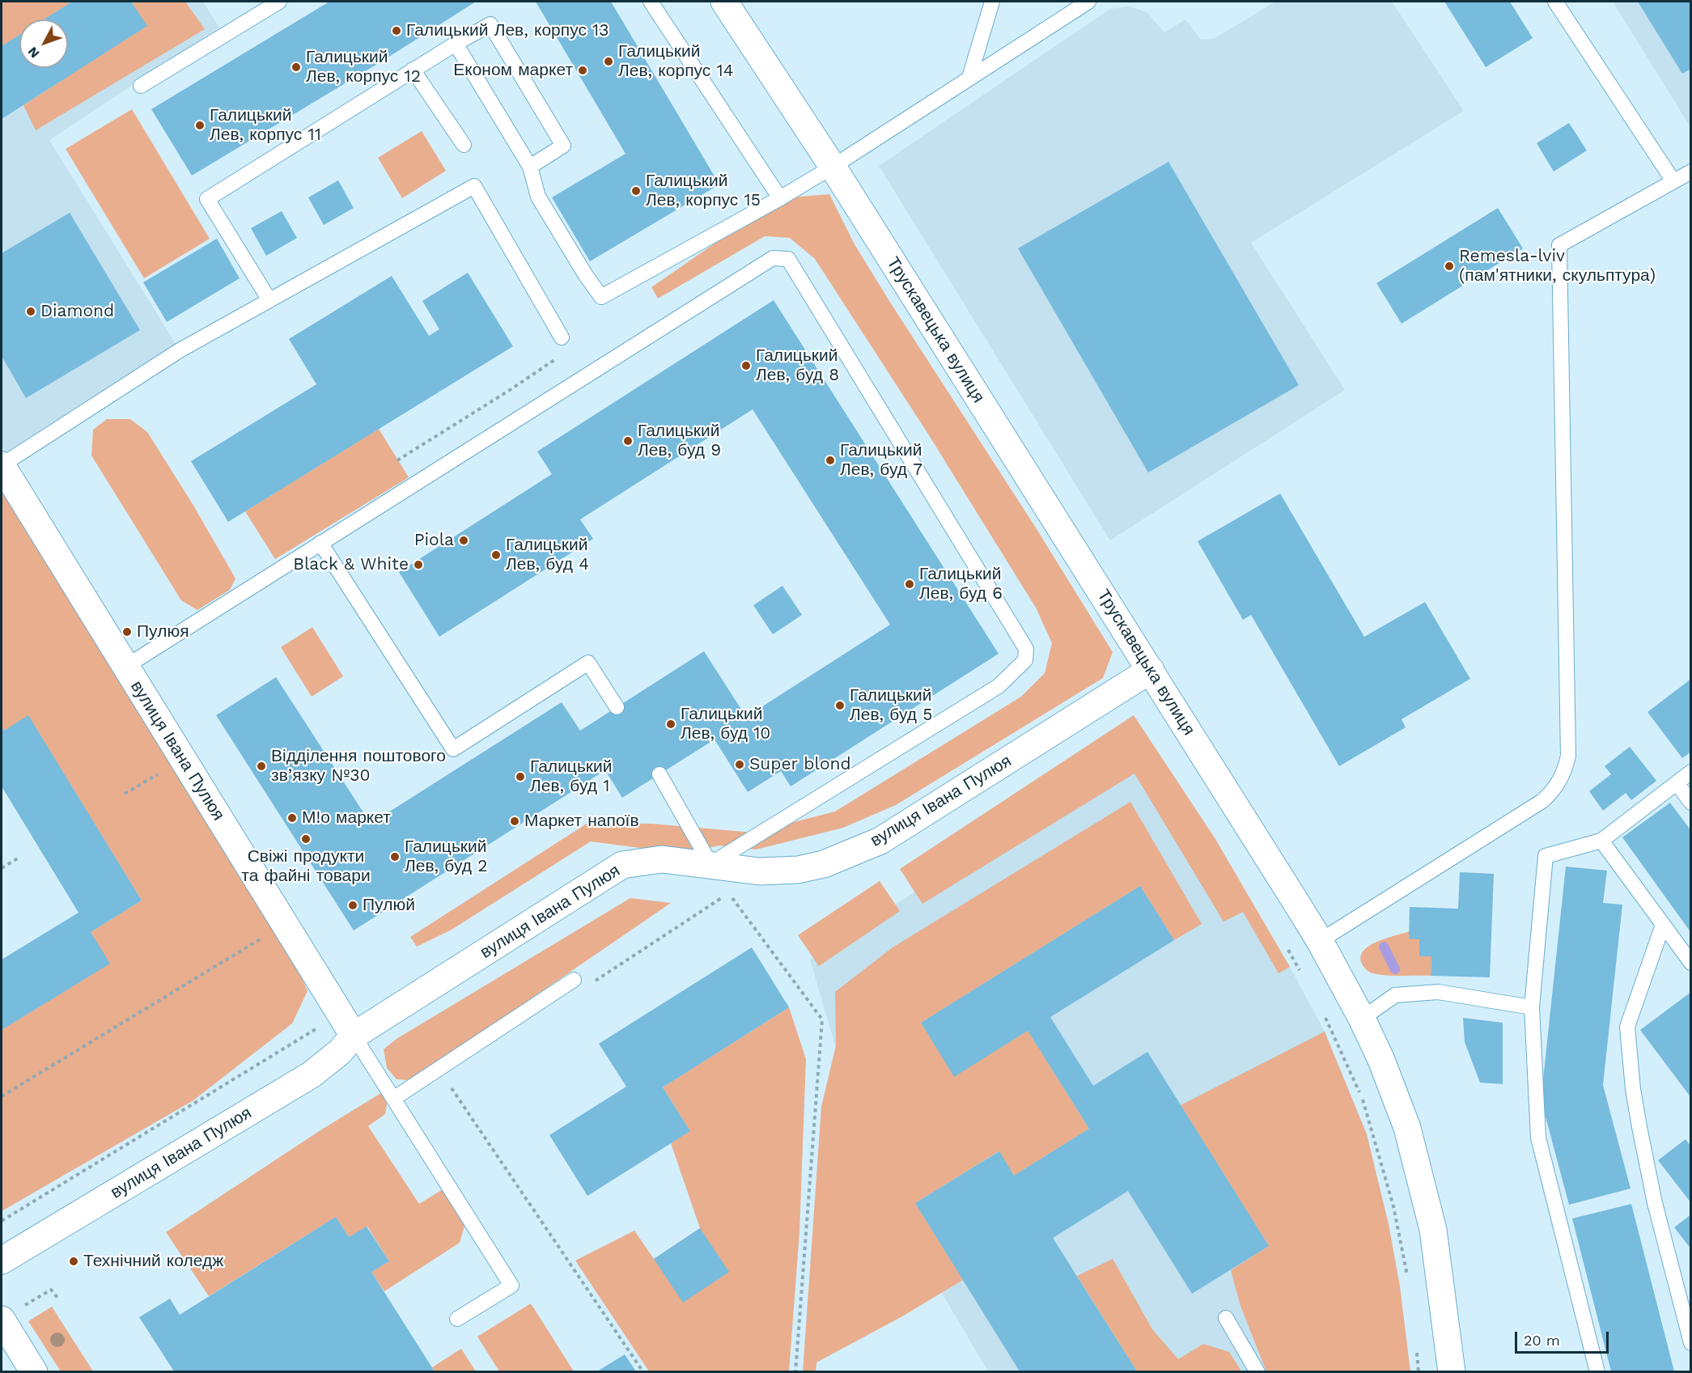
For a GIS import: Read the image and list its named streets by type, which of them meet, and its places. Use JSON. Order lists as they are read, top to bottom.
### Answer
{
  "streets": {
    "street": ["Трускавецька вулиця", "вулиця Івана Пулюя"]
  },
  "crossings": [
    ["Трускавецька вулиця", "вулиця Івана Пулюя"]
  ],
  "places": [
    "Галицький Лев, корпус 13",
    "Галицький Лев, корпус 14",
    "Галицький Лев, корпус 12",
    "Економ маркет",
    "Галицький Лев, корпус 11",
    "Галицький Лев, корпус 15",
    "Remesla-lviv (пам'ятники, скульптура)",
    "Diamond",
    "Галицький Лев, буд 8",
    "Галицький Лев, буд 9",
    "Галицький Лев, буд 7",
    "Piola",
    "Галицький Лев, буд 4",
    "Black & White",
    "Галицький Лев, буд 6",
    "Пулюя",
    "Галицький Лев, буд 5",
    "Галицький Лев, буд 10",
    "Super blond",
    "Відділення поштового зв’язку №30",
    "Галицький Лев, буд 1",
    "М!о маркет",
    "Маркет напоїв",
    "Свіжі продукти та файні товари",
    "Галицький Лев, буд 2",
    "Пулюй",
    "Технічний коледж"
  ],
  "scale_bar": "20 m",
  "north": "bottom left"
}
